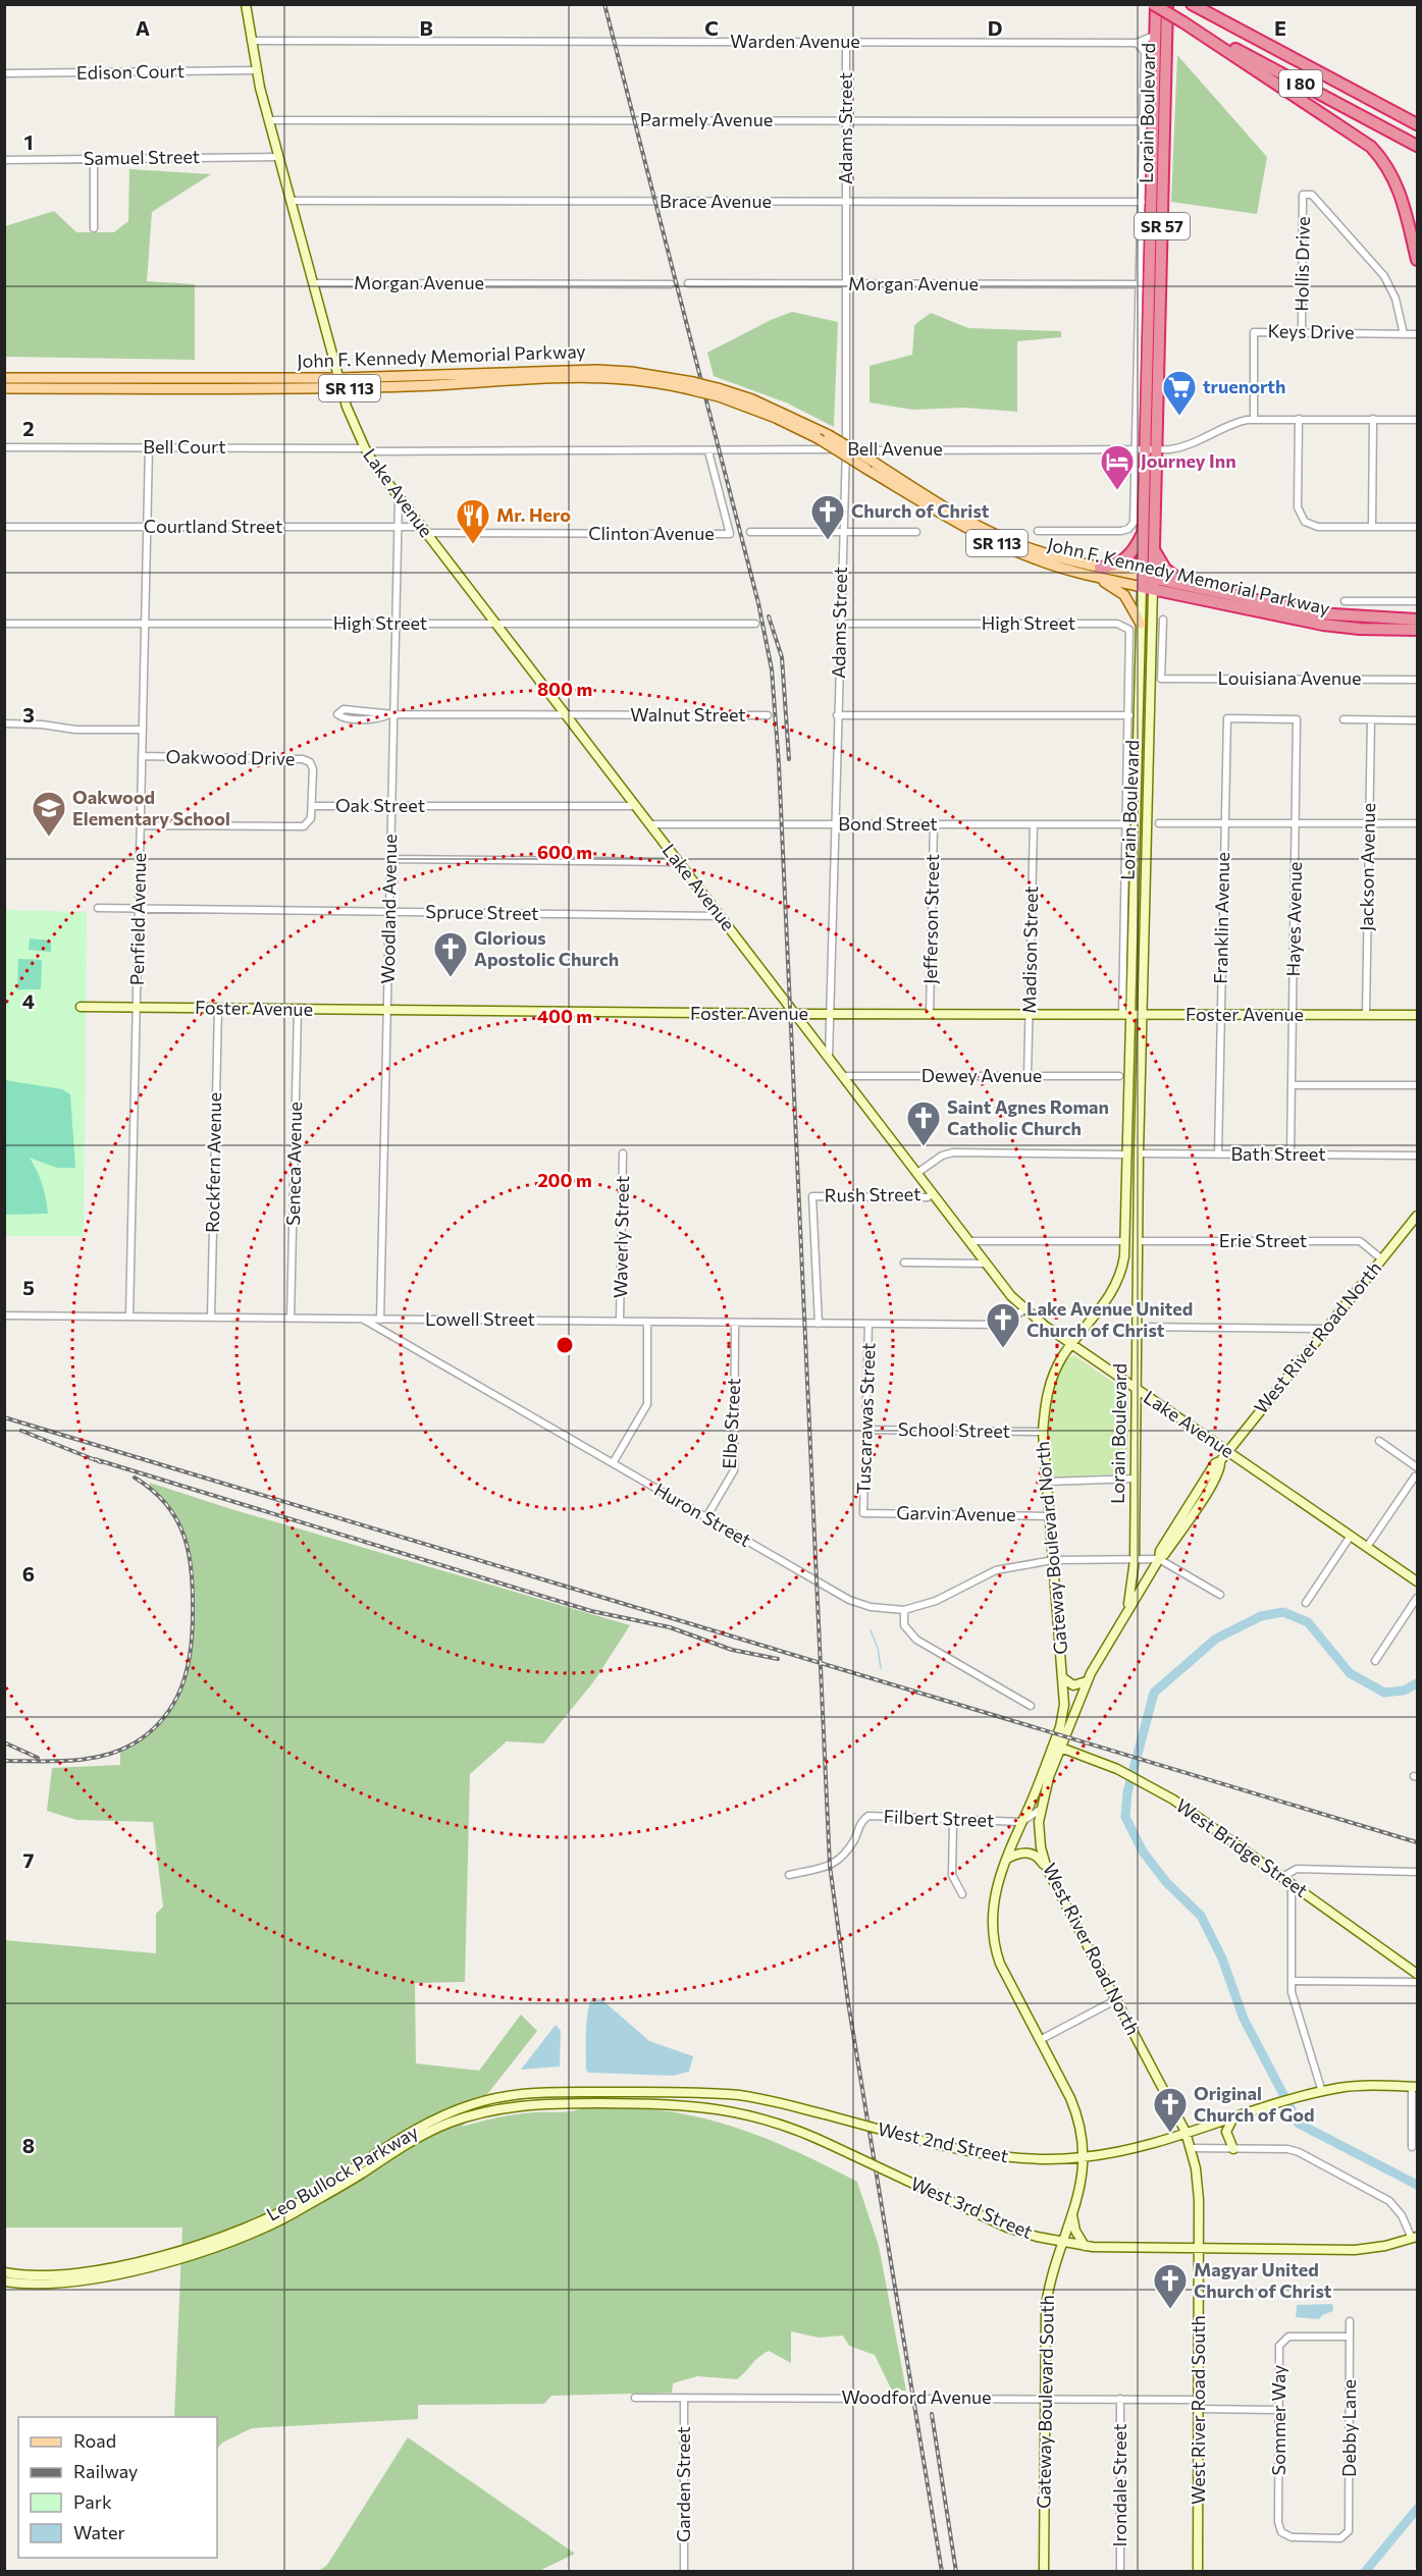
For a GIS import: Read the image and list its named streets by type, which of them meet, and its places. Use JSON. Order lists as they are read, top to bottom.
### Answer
{
  "streets": {
    "highway": [
      "I 80",
      "Lorain Boulevard",
      "SR 57",
      "John F. Kennedy Memorial Parkway",
      "SR 113"
    ],
    "street": [
      "Warden Avenue",
      "Edison Court",
      "Parmely Avenue",
      "Adams Street",
      "Samuel Street",
      "Brace Avenue",
      "Hollis Drive",
      "Morgan Avenue",
      "Keys Drive",
      "Bell Court",
      "Bell Avenue",
      "Lake Avenue",
      "Courtland Street",
      "Clinton Avenue",
      "High Street",
      "Louisiana Avenue",
      "Walnut Street",
      "Oakwood Drive",
      "Oak Street",
      "Bond Street",
      "Jackson Avenue",
      "Woodland Avenue",
      "Spruce Street",
      "Franklin Avenue",
      "Penfield Avenue",
      "Jefferson Street",
      "Hayes Avenue",
      "Madison Street",
      "Foster Avenue",
      "Dewey Avenue",
      "Bath Street",
      "Rockfern Avenue",
      "Seneca Avenue",
      "Rush Street",
      "Waverly Street",
      "Erie Street",
      "Lowell Street",
      "West River Road North",
      "Tuscarawas Street",
      "Elbe Street",
      "School Street",
      "Garvin Avenue",
      "Huron Street",
      "Gateway Boulevard North",
      "Filbert Street",
      "West Bridge Street",
      "West 2nd Street",
      "Leo Bullock Parkway",
      "West 3rd Street",
      "Woodford Avenue",
      "Gateway Boulevard South",
      "West River Road South",
      "Sommer Way",
      "Debby Lane",
      "Garden Street",
      "Irondale Street"
    ]
  },
  "crossings": [
    ["Warden Avenue", "Lorain Boulevard"],
    ["Warden Avenue", "Adams Street"],
    ["Warden Avenue", "Lake Avenue"],
    ["Edison Court", "Lake Avenue"],
    ["I 80", "Lorain Boulevard"],
    ["Lorain Boulevard", "Parmely Avenue"],
    ["Lorain Boulevard", "Brace Avenue"],
    ["Lorain Boulevard", "SR 57"],
    ["Lorain Boulevard", "Morgan Avenue"],
    ["Lorain Boulevard", "John F. Kennedy Memorial Parkway"],
    ["Lorain Boulevard", "Bell Avenue"],
    ["Lorain Boulevard", "Lake Avenue"],
    ["Lorain Boulevard", "High Street"],
    ["Lorain Boulevard", "Bond Street"],
    ["Lorain Boulevard", "Foster Avenue"],
    ["Lorain Boulevard", "Bath Street"],
    ["Lorain Boulevard", "Erie Street"],
    ["Lorain Boulevard", "West River Road North"],
    ["Lorain Boulevard", "Gateway Boulevard North"],
    ["Parmely Avenue", "Adams Street"],
    ["Parmely Avenue", "Lake Avenue"],
    ["Adams Street", "Brace Avenue"],
    ["Adams Street", "Morgan Avenue"],
    ["Adams Street", "Bell Avenue"],
    ["Adams Street", "Lake Avenue"],
    ["Adams Street", "High Street"],
    ["Adams Street", "Bond Street"],
    ["Adams Street", "Foster Avenue"],
    ["Samuel Street", "Lake Avenue"],
    ["Brace Avenue", "Lake Avenue"],
    ["SR 57", "John F. Kennedy Memorial Parkway"],
    ["Hollis Drive", "Keys Drive"],
    ["Morgan Avenue", "Lake Avenue"],
    ["Keys Drive", "Bell Avenue"],
    ["John F. Kennedy Memorial Parkway", "Lake Avenue"],
    ["Bell Court", "Bell Avenue"],
    ["Bell Court", "Lake Avenue"],
    ["Bell Court", "Penfield Avenue"],
    ["Bell Avenue", "Lake Avenue"],
    ["Bell Avenue", "Clinton Avenue"],
    ["Lake Avenue", "Courtland Street"],
    ["Lake Avenue", "Clinton Avenue"],
    ["Lake Avenue", "High Street"],
    ["Lake Avenue", "Walnut Street"],
    ["Lake Avenue", "Oak Street"],
    ["Lake Avenue", "Bond Street"],
    ["Lake Avenue", "Woodland Avenue"],
    ["Lake Avenue", "Spruce Street"],
    ["Lake Avenue", "Foster Avenue"],
    ["Lake Avenue", "Dewey Avenue"],
    ["Lake Avenue", "Rush Street"],
    ["Lake Avenue", "Lowell Street"],
    ["Lake Avenue", "West River Road North"],
    ["Lake Avenue", "Gateway Boulevard North"],
    ["Courtland Street", "Clinton Avenue"],
    ["Courtland Street", "Woodland Avenue"],
    ["Courtland Street", "Penfield Avenue"],
    ["High Street", "Woodland Avenue"],
    ["High Street", "Penfield Avenue"],
    ["Walnut Street", "Woodland Avenue"],
    ["Oakwood Drive", "Oak Street"],
    ["Oakwood Drive", "Penfield Avenue"],
    ["Oak Street", "Woodland Avenue"],
    ["Oak Street", "Penfield Avenue"],
    ["Bond Street", "Jefferson Street"],
    ["Bond Street", "Madison Street"],
    ["Jackson Avenue", "Foster Avenue"],
    ["Woodland Avenue", "Spruce Street"],
    ["Woodland Avenue", "Foster Avenue"],
    ["Woodland Avenue", "Lowell Street"],
    ["Spruce Street", "Penfield Avenue"],
    ["Franklin Avenue", "Hayes Avenue"],
    ["Franklin Avenue", "Foster Avenue"],
    ["Franklin Avenue", "Bath Street"],
    ["Penfield Avenue", "Foster Avenue"],
    ["Penfield Avenue", "Lowell Street"],
    ["Jefferson Street", "Foster Avenue"],
    ["Hayes Avenue", "Foster Avenue"],
    ["Hayes Avenue", "Bath Street"],
    ["Madison Street", "Foster Avenue"],
    ["Madison Street", "Dewey Avenue"],
    ["Foster Avenue", "Rockfern Avenue"],
    ["Foster Avenue", "Seneca Avenue"],
    ["Rockfern Avenue", "Lowell Street"],
    ["Seneca Avenue", "Lowell Street"],
    ["Rush Street", "Lowell Street"],
    ["Waverly Street", "Lowell Street"],
    ["Erie Street", "West River Road North"],
    ["Lowell Street", "Tuscarawas Street"],
    ["Lowell Street", "Elbe Street"],
    ["Lowell Street", "Huron Street"],
    ["West River Road North", "Gateway Boulevard North"],
    ["West River Road North", "West Bridge Street"],
    ["West River Road North", "West 2nd Street"],
    ["West River Road North", "West 3rd Street"],
    ["West River Road North", "West River Road South"],
    ["Tuscarawas Street", "School Street"],
    ["Tuscarawas Street", "Garvin Avenue"],
    ["Elbe Street", "Huron Street"],
    ["School Street", "Gateway Boulevard North"],
    ["Garvin Avenue", "Gateway Boulevard North"],
    ["Gateway Boulevard North", "Filbert Street"],
    ["Gateway Boulevard North", "West Bridge Street"],
    ["Gateway Boulevard North", "Gateway Boulevard South"],
    ["Filbert Street", "Gateway Boulevard South"],
    ["West 2nd Street", "Leo Bullock Parkway"],
    ["West 2nd Street", "Gateway Boulevard South"],
    ["Leo Bullock Parkway", "West 3rd Street"],
    ["West 3rd Street", "Gateway Boulevard South"],
    ["West 3rd Street", "West River Road South"],
    ["Woodford Avenue", "Gateway Boulevard South"],
    ["Woodford Avenue", "West River Road South"],
    ["Woodford Avenue", "Sommer Way"],
    ["Woodford Avenue", "Garden Street"],
    ["Woodford Avenue", "Irondale Street"],
    ["Sommer Way", "Debby Lane"]
  ],
  "places": {
    "supermarket": ["truenorth"],
    "hotel": ["Journey Inn"],
    "church": [
      "Church of Christ",
      "Glorious Apostolic Church",
      "Saint Agnes Roman Catholic Church",
      "Lake Avenue United Church of Christ",
      "Original Church of God",
      "Magyar United Church of Christ"
    ],
    "restaurant": ["Mr. Hero"],
    "school or university": ["Oakwood Elementary School"]
  },
  "legend": [
    "Road",
    "Railway",
    "Park",
    "Water"
  ],
  "grid": {
    "columns": [
      "A",
      "B",
      "C",
      "D",
      "E"
    ],
    "rows": [
      "1",
      "2",
      "3",
      "4",
      "5",
      "6",
      "7",
      "8"
    ]
  },
  "rings": [
    "800 m",
    "600 m",
    "400 m",
    "200 m"
  ]
}
